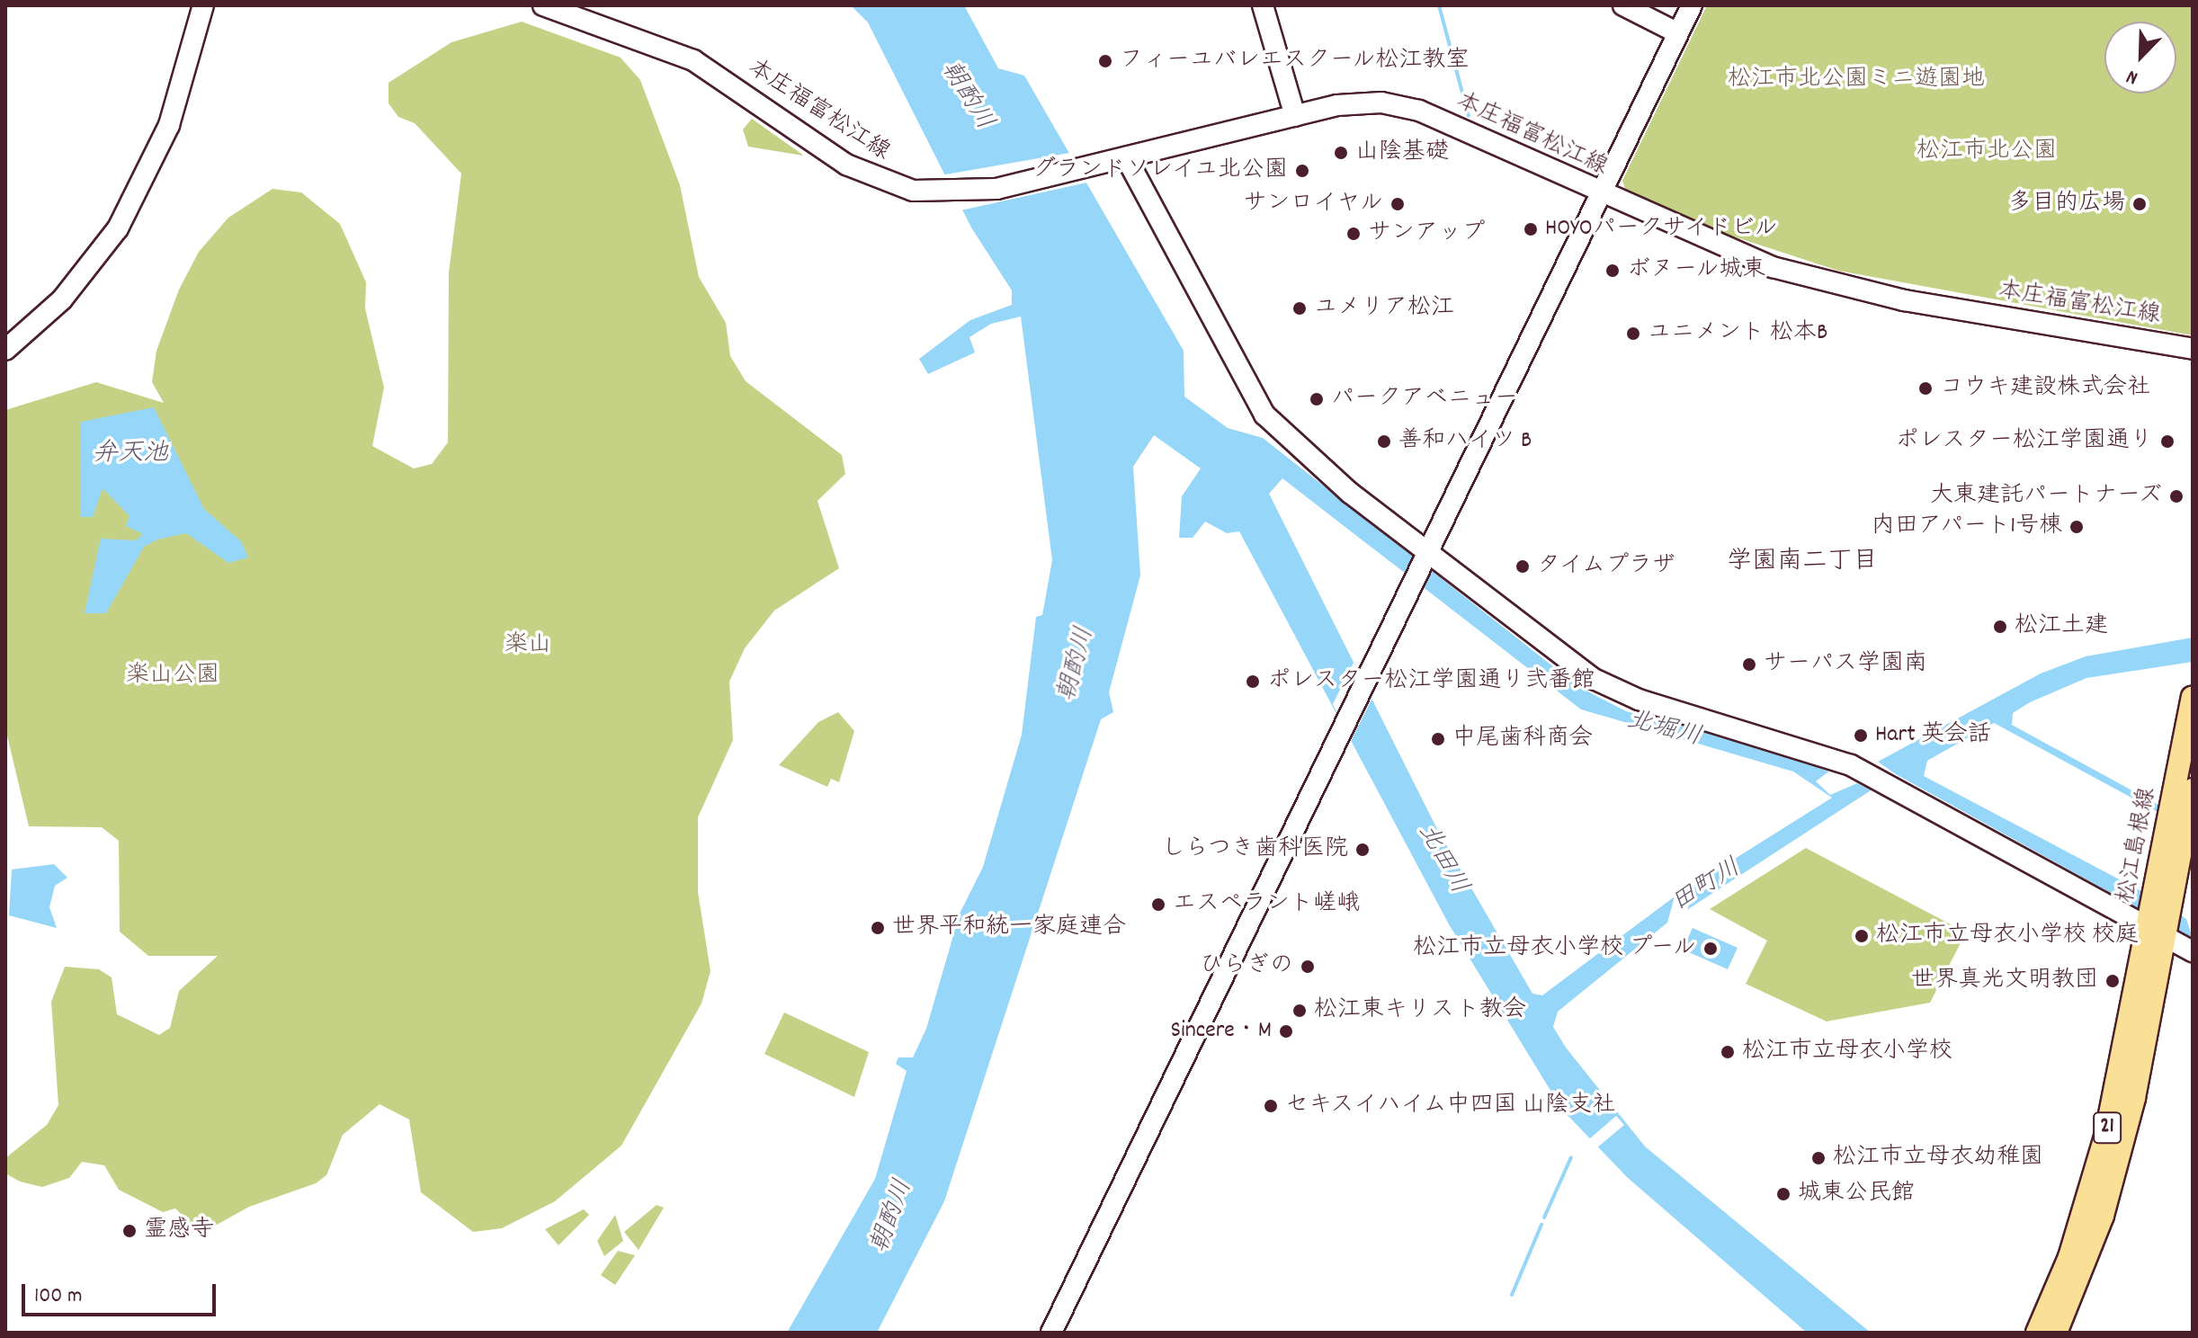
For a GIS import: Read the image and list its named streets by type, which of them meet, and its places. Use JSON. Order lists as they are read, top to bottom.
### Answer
{
  "streets": {
    "main road": ["松江島根線", "21"],
    "street": ["本庄福富松江線"]
  },
  "districts": ["学園南二丁目"],
  "water": [
    "朝酌川",
    "弁天池",
    "北堀川",
    "北田川",
    "田町川"
  ],
  "parks": [
    "松江市北公園ミニ遊園地",
    "松江市北公園",
    "楽山",
    "楽山公園"
  ],
  "places": [
    "フィーユバレエスクール松江教室",
    "山陰基礎",
    "グランドソレイユ北公園",
    "サンロイヤル",
    "多目的広場",
    "HOYOパークサイドビル",
    "サンアップ",
    "ボヌール城東",
    "ユメリア松江",
    "ユニメント 松本B",
    "コウキ建設株式会社",
    "パークアベニュー",
    "善和ハイツ B",
    "ポレスター松江学園通り",
    "大東建託パートナーズ",
    "内田アパート1号棟",
    "タイムプラザ",
    "松江土建",
    "サーパス学園南",
    "ポレスター松江学園通り弐番館",
    "Hart 英会話",
    "中尾歯科商会",
    "しらつき歯科医院",
    "エスペラント嵯峨",
    "世界平和統一家庭連合",
    "松江市立母衣小学校 校庭",
    "松江市立母衣小学校 プール",
    "ひらぎの",
    "世界真光文明教団",
    "松江東キリスト教会",
    "Sincere・M",
    "松江市立母衣小学校",
    "セキスイハイム中四国 山陰支社",
    "松江市立母衣幼稚園",
    "城東公民館",
    "霊感寺"
  ],
  "scale_bar": "100 m",
  "north": "bottom left"
}
